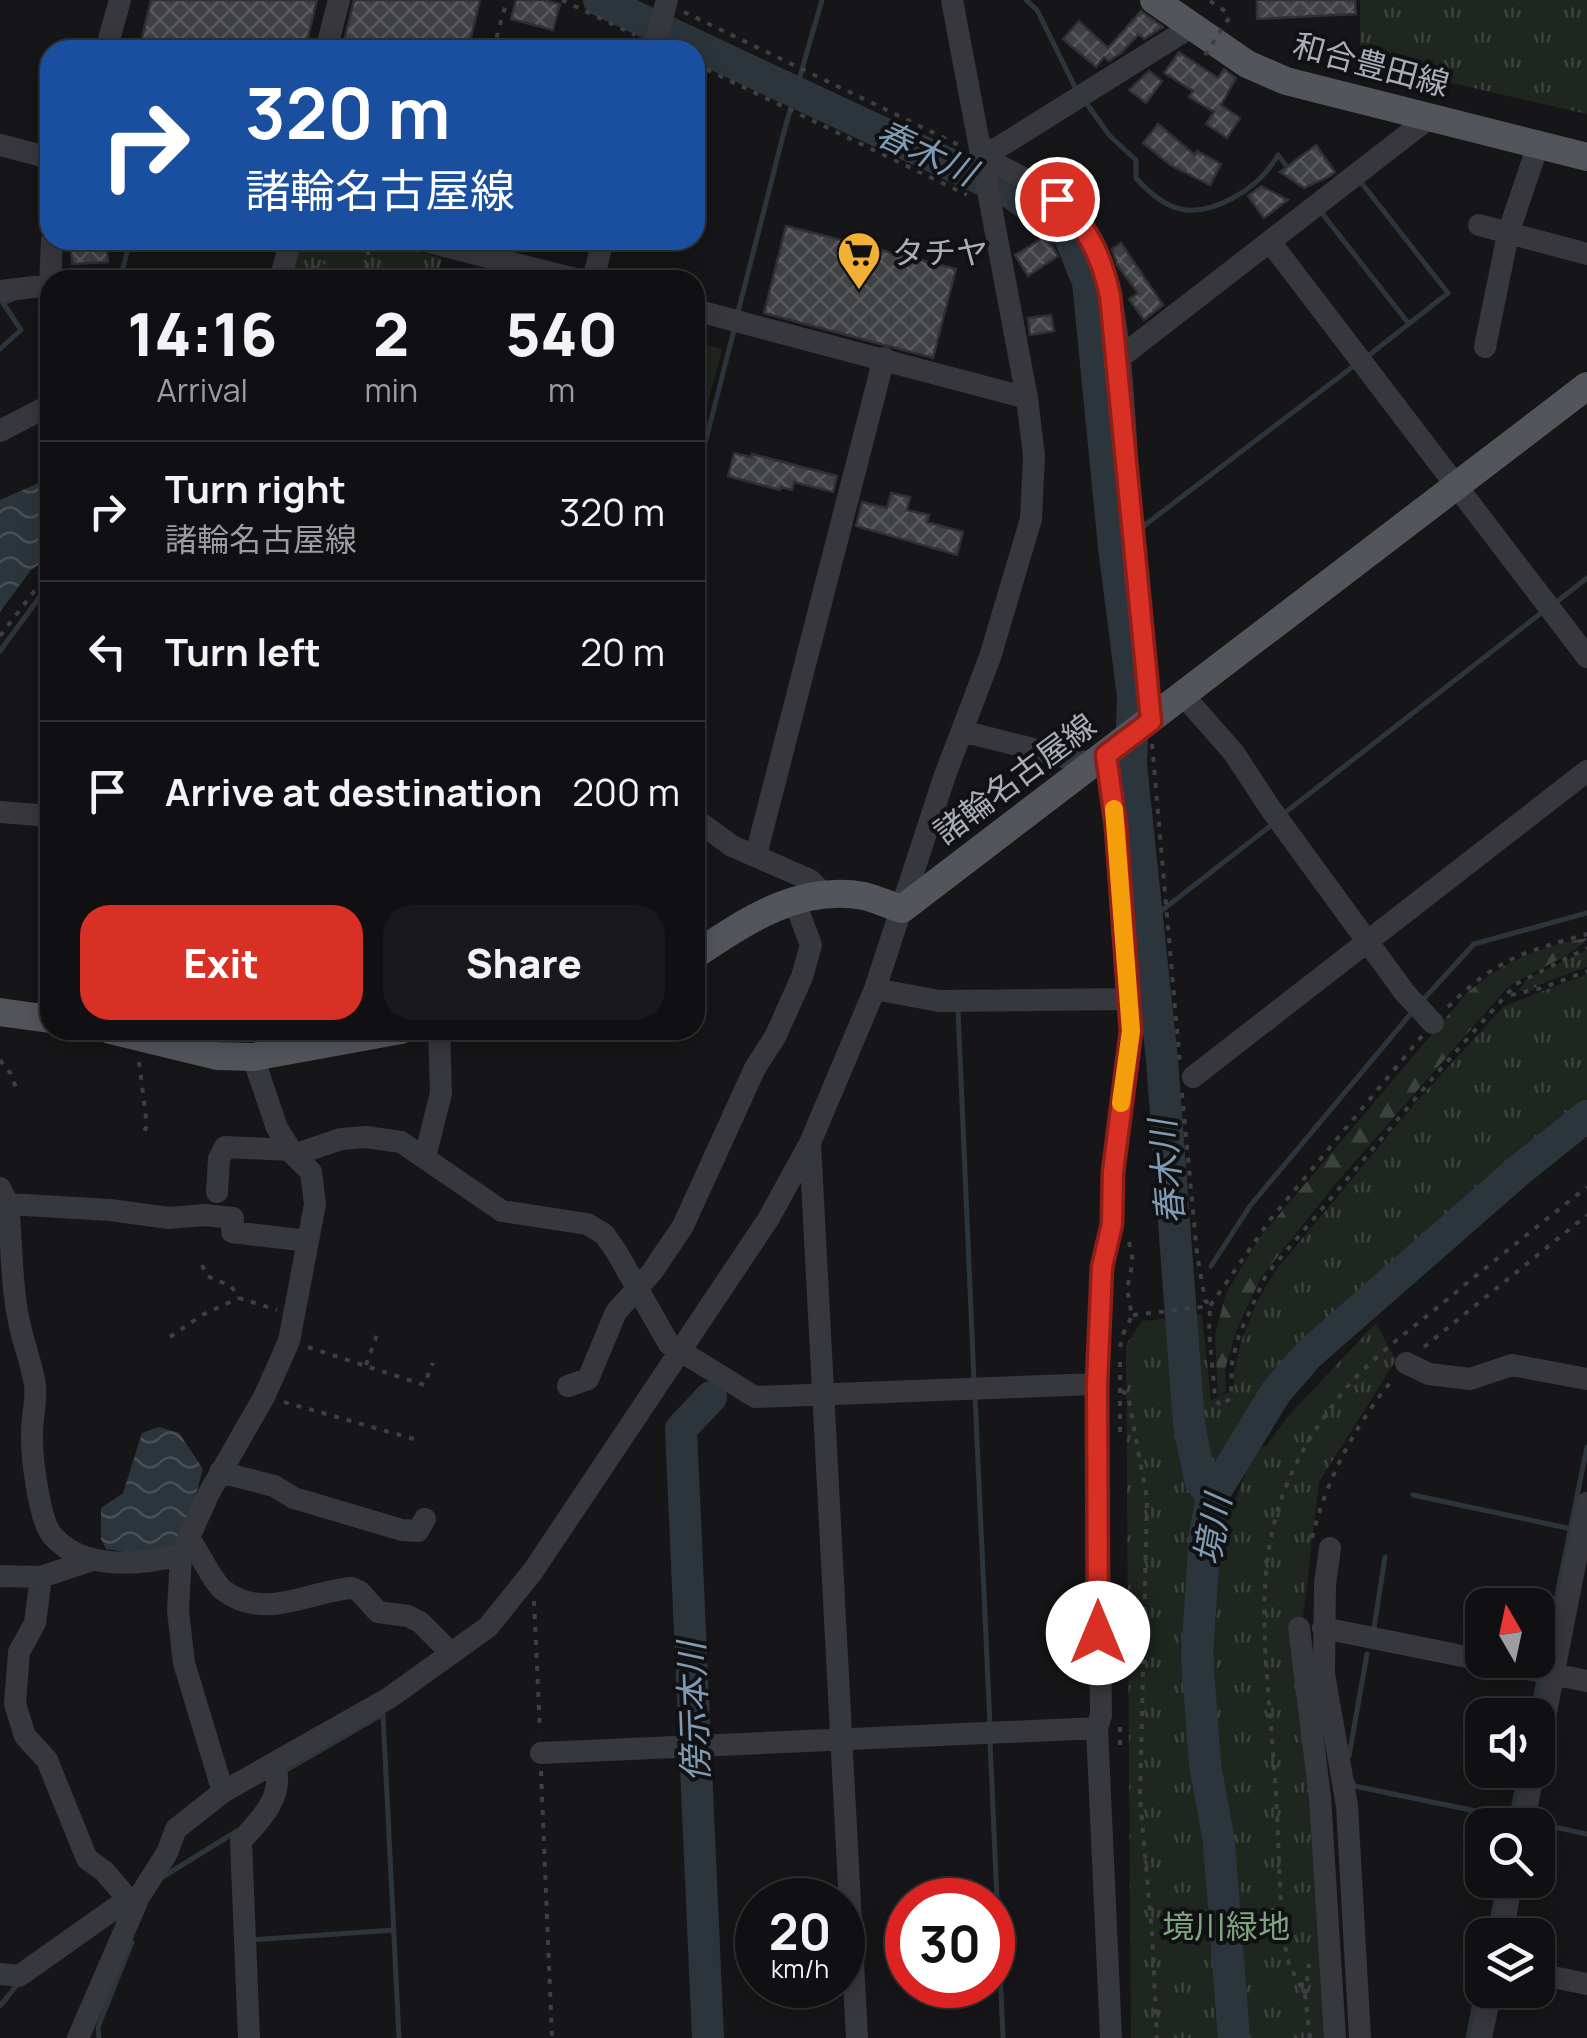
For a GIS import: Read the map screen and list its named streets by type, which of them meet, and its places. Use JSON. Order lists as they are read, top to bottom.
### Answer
{
  "streets": {
    "main road": ["和合豊田線", "諸輪名古屋線"]
  },
  "water": ["春木川", "境川", "傍示本川"],
  "parks": ["境川緑地"],
  "places": {
    "supermarket": ["タチヤ"]
  },
  "north": "top",
  "page": {
    "turn": ["320 m", "諸輪名古屋線"],
    "eta": [
      "14:16",
      "Arrival",
      "2",
      "min",
      "540",
      "m"
    ],
    "list": [
      {
        "name": "Turn right",
        "note": "諸輪名古屋線",
        "value": "320 m"
      },
      {
        "name": "Turn left",
        "value": "20 m"
      },
      {
        "name": "Arrive at destination",
        "value": "200 m"
      }
    ],
    "buttons": ["Exit", "Share"],
    "speed": "20 km/h",
    "limit": "30"
  }
}
